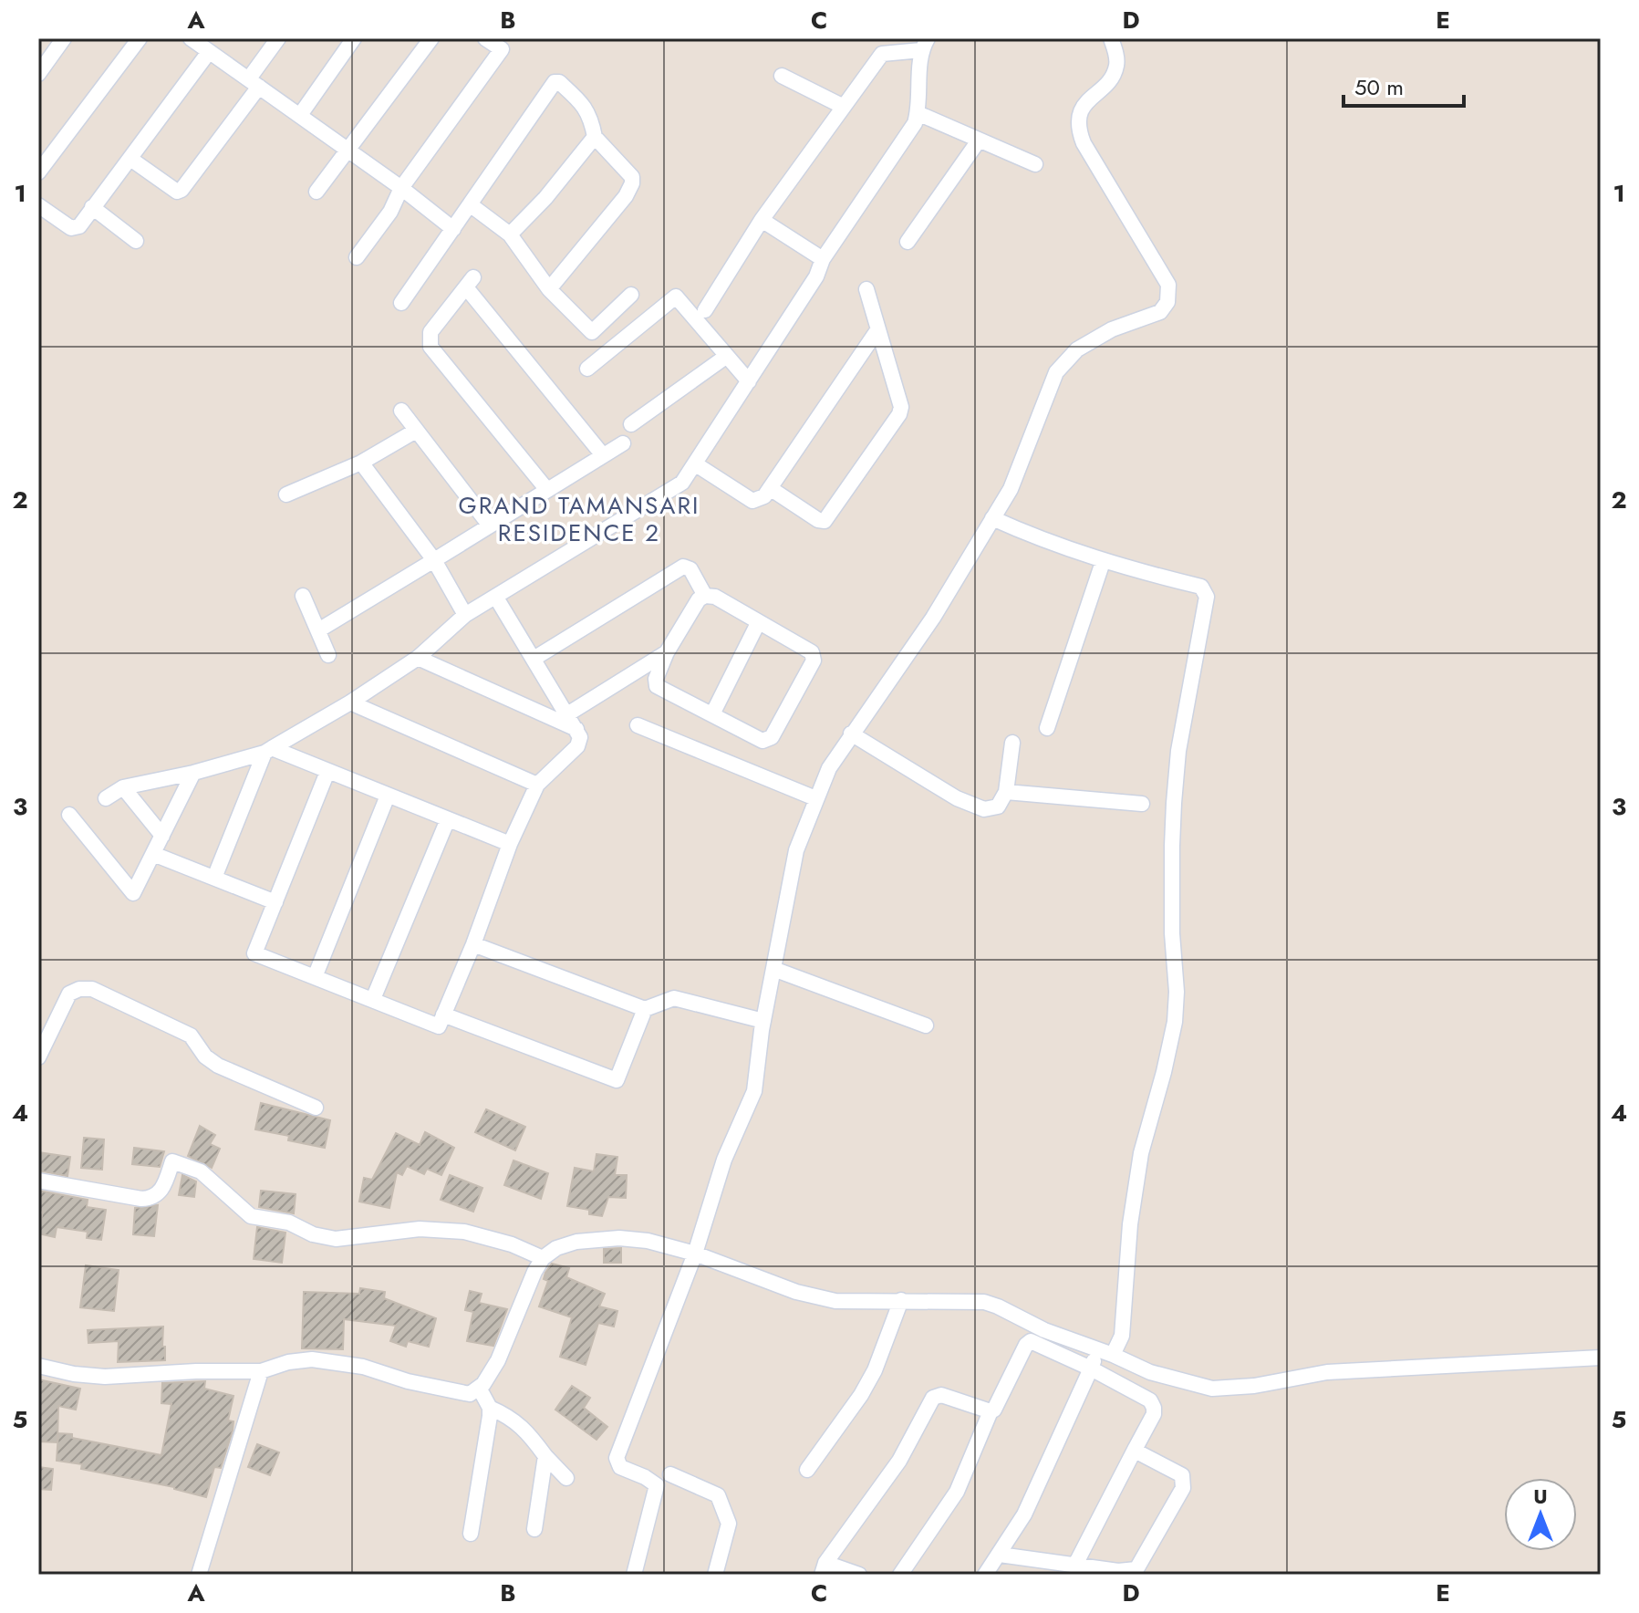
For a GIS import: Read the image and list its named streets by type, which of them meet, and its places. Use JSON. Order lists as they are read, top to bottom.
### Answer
{
  "districts": ["GRAND TAMANSARI RESIDENCE 2"],
  "scale_bar": "50 m",
  "north": "top",
  "grid": {
    "columns": [
      "A",
      "B",
      "C",
      "D",
      "E"
    ],
    "rows": [
      "1",
      "2",
      "3",
      "4",
      "5"
    ]
  }
}
